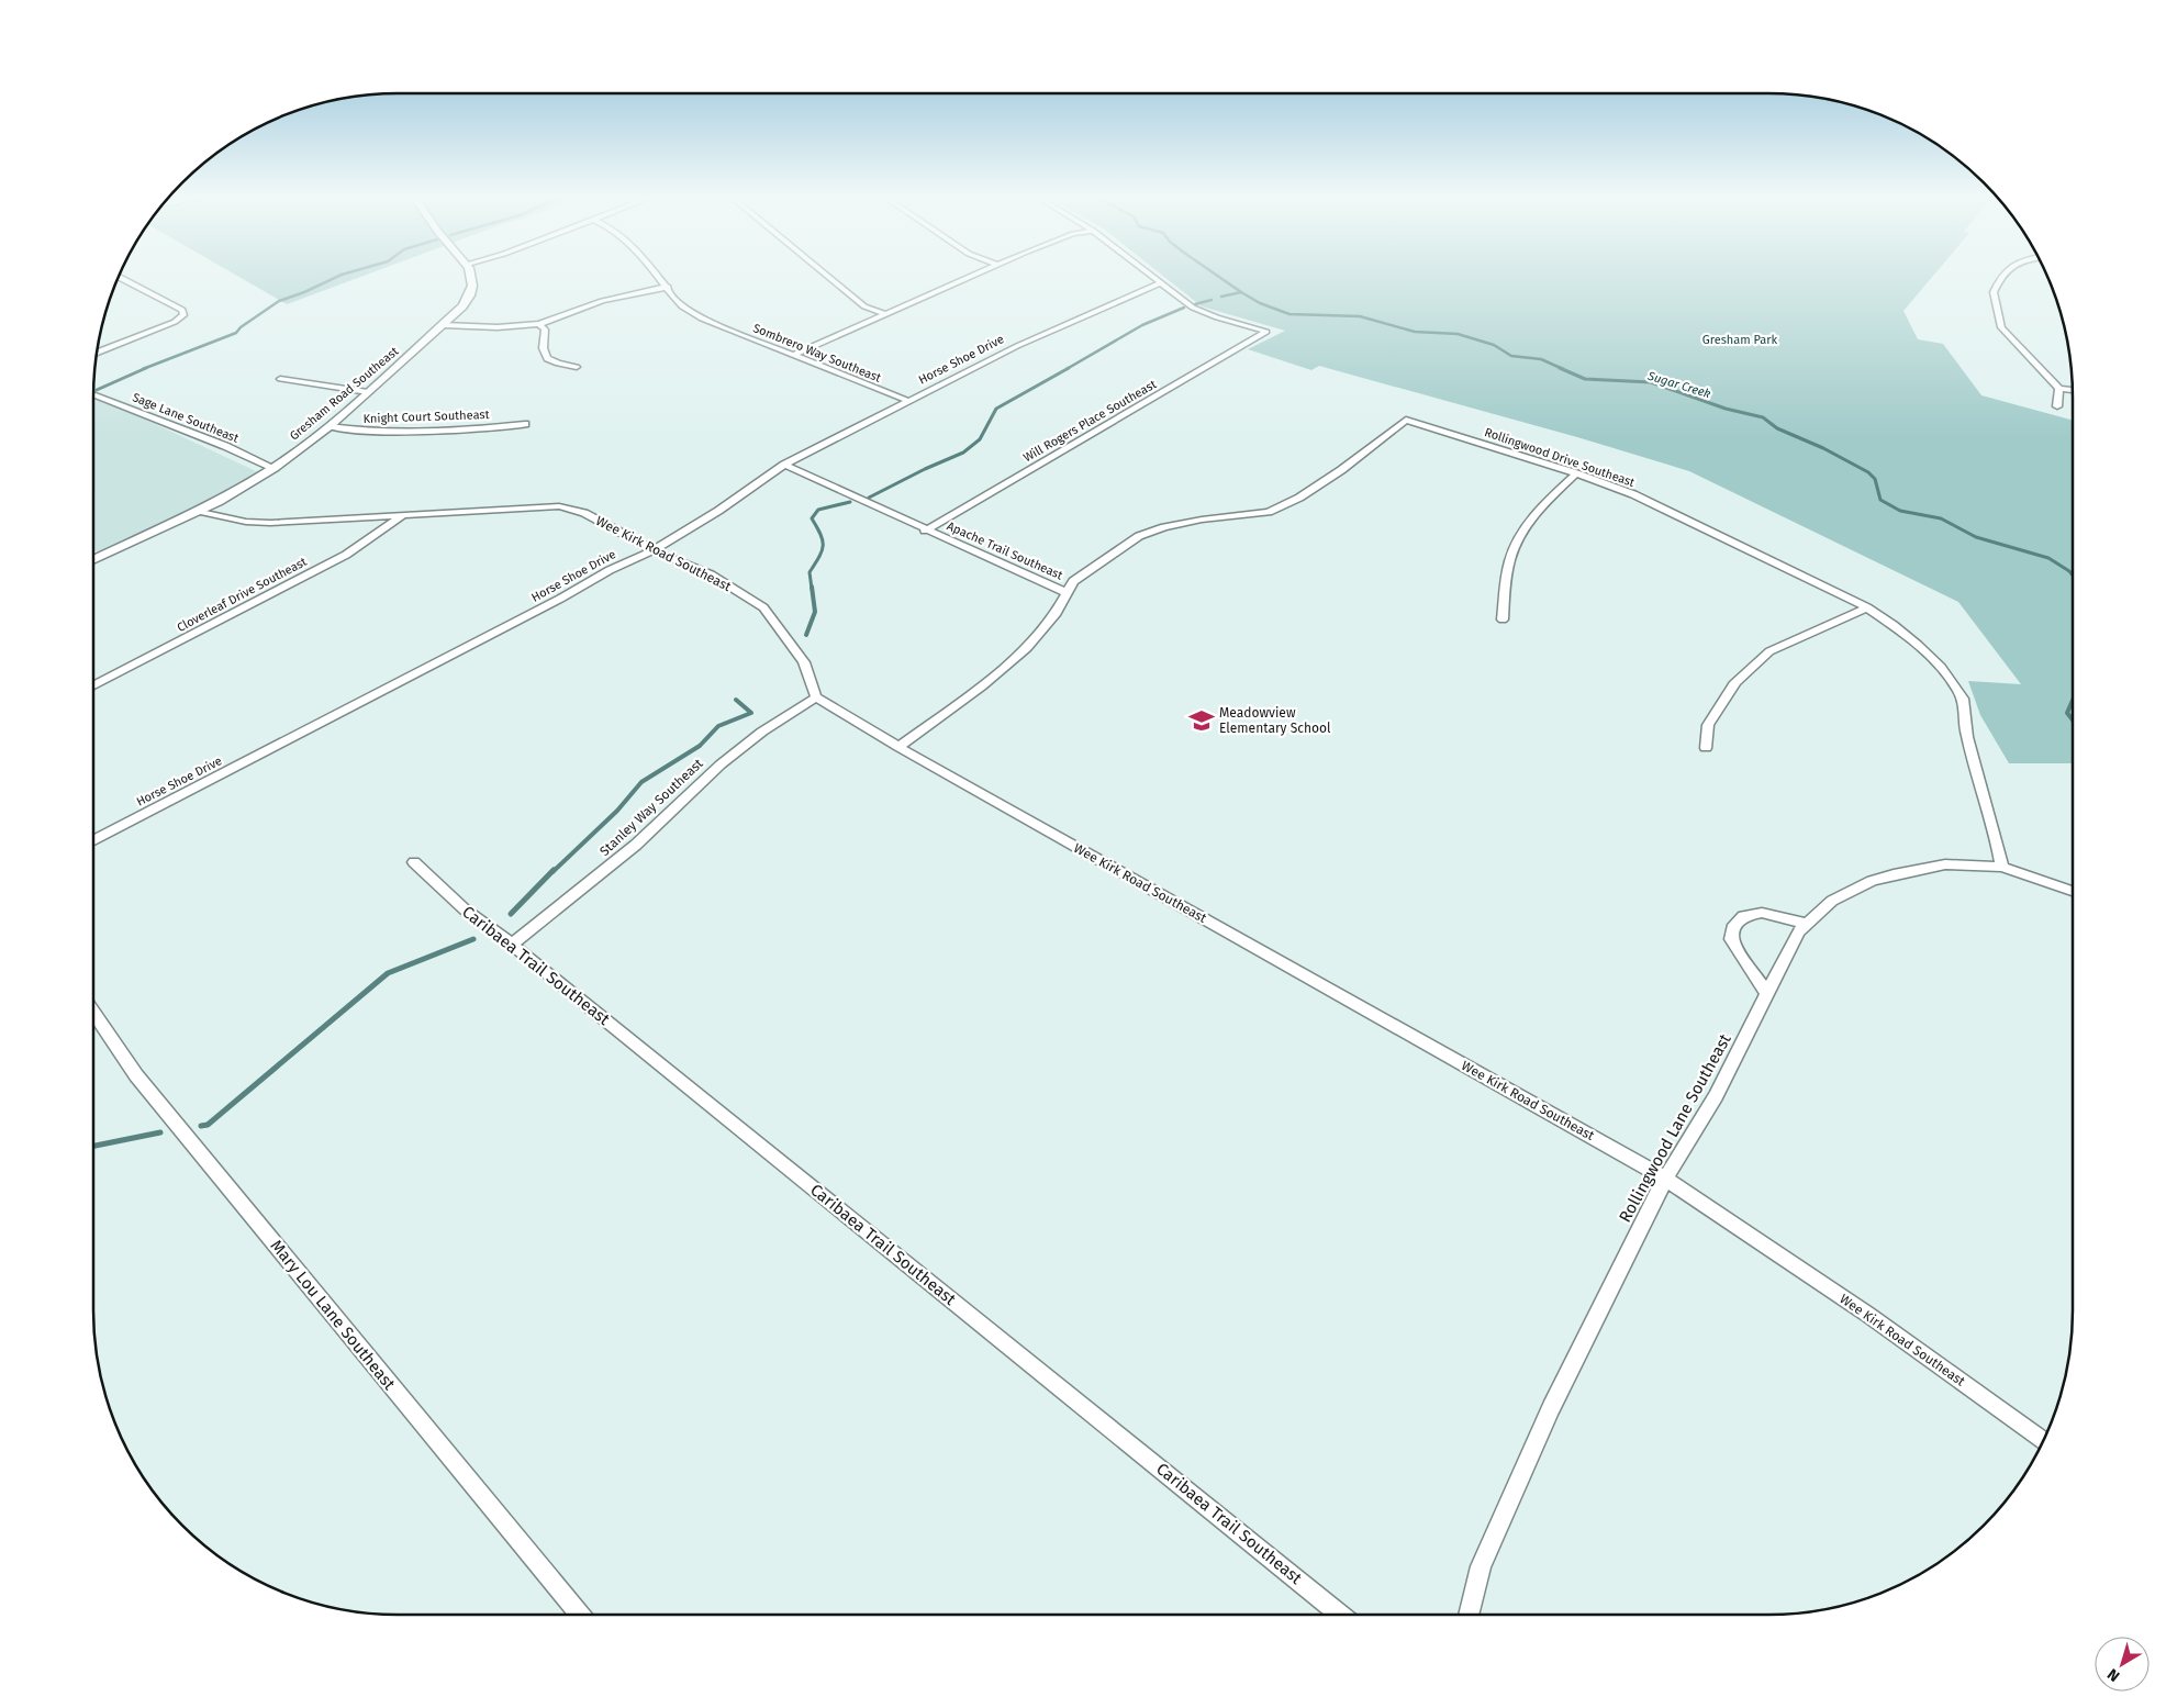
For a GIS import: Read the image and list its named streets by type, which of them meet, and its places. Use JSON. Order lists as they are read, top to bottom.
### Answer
{
  "streets": {
    "street": [
      "Sombrero Way Southeast",
      "Horse Shoe Drive",
      "Gresham Road Southeast",
      "Knight Court Southeast",
      "Sage Lane Southeast",
      "Will Rogers Place Southeast",
      "Rollingwood Drive Southeast",
      "Apache Trail Southeast",
      "Wee Kirk Road Southeast",
      "Cloverleaf Drive Southeast",
      "Stanley Way Southeast",
      "Caribaea Trail Southeast",
      "Rollingwood Lane Southeast",
      "Mary Lou Lane Southeast"
    ]
  },
  "crossings": [
    ["Sombrero Way Southeast", "Horse Shoe Drive"],
    ["Horse Shoe Drive", "Will Rogers Place Southeast"],
    ["Horse Shoe Drive", "Apache Trail Southeast"],
    ["Horse Shoe Drive", "Wee Kirk Road Southeast"],
    ["Gresham Road Southeast", "Knight Court Southeast"],
    ["Gresham Road Southeast", "Sage Lane Southeast"],
    ["Gresham Road Southeast", "Wee Kirk Road Southeast"],
    ["Will Rogers Place Southeast", "Apache Trail Southeast"],
    ["Rollingwood Drive Southeast", "Apache Trail Southeast"],
    ["Rollingwood Drive Southeast", "Rollingwood Lane Southeast"],
    ["Apache Trail Southeast", "Wee Kirk Road Southeast"],
    ["Wee Kirk Road Southeast", "Cloverleaf Drive Southeast"],
    ["Wee Kirk Road Southeast", "Stanley Way Southeast"],
    ["Wee Kirk Road Southeast", "Rollingwood Lane Southeast"],
    ["Stanley Way Southeast", "Caribaea Trail Southeast"]
  ],
  "water": ["Sugar Creek"],
  "parks": ["Gresham Park"],
  "places": {
    "school or university": ["Meadowview Elementary School"]
  },
  "north": "bottom left"
}
